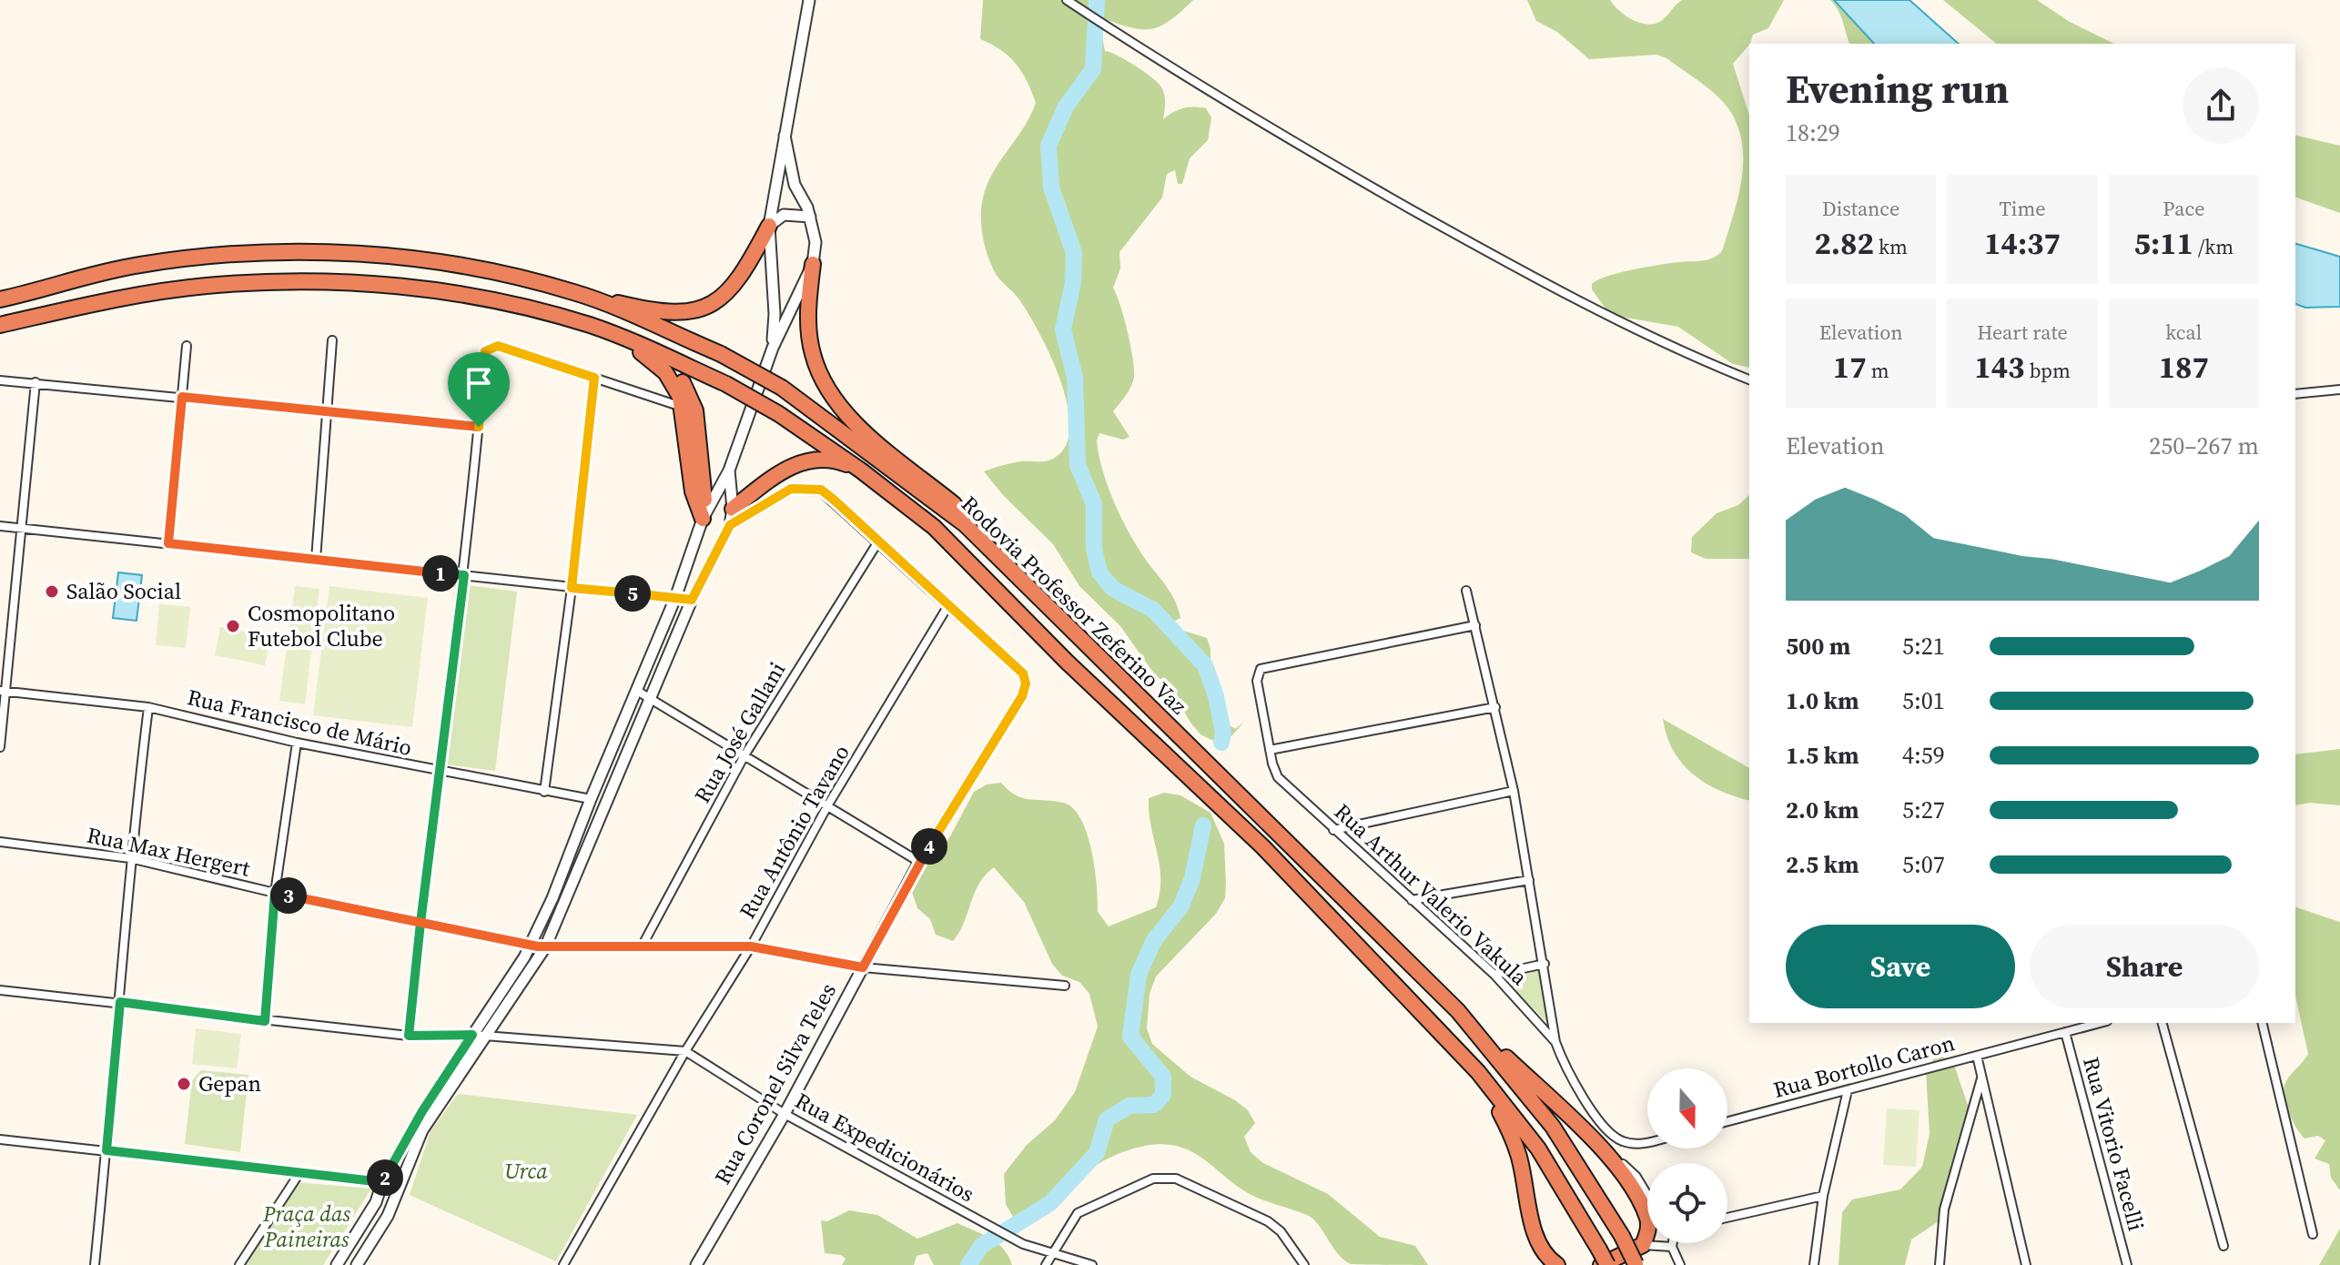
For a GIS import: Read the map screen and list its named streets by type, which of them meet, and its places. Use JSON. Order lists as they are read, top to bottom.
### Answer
{
  "streets": {
    "highway": ["Rodovia Professor Zeferino Vaz"],
    "street": [
      "Rua Francisco de Mário",
      "Rua José Gallani",
      "Rua Antônio Tavano",
      "Rua Max Hergert",
      "Rua Arthur Valerio Vakula",
      "Rua Bortollo Caron",
      "Rua Coronel Silva Teles",
      "Rua Vitorio Facelli",
      "Rua Expedicionários"
    ]
  },
  "crossings": [
    ["Rua José Gallani", "Rua Max Hergert"],
    ["Rua Antônio Tavano", "Rua Max Hergert"],
    ["Rua Antônio Tavano", "Rua Coronel Silva Teles"],
    ["Rua Antônio Tavano", "Rua Expedicionários"],
    ["Rua Max Hergert", "Rua Coronel Silva Teles"],
    ["Rua Bortollo Caron", "Rua Vitorio Facelli"],
    ["Rua Coronel Silva Teles", "Rua Expedicionários"]
  ],
  "parks": ["Urca", "Praça das Paineiras"],
  "places": ["Salão Social", "Cosmopolitano Futebol Clube", "Gepan"],
  "north": "bottom",
  "page": {
    "heading": ["Evening run", "18:29"],
    "stats": [
      ["Distance", "2.82 km"],
      ["Time", "14:37"],
      ["Pace", "5:11 /km"],
      ["Elevation", "17 m"],
      ["Heart rate", "143 bpm"],
      ["kcal", "187"]
    ],
    "chart": ["Elevation", "250–267 m"],
    "pins": [
      "1",
      "5",
      "4",
      "3",
      "2"
    ],
    "list": [
      {
        "name": "500 m",
        "note": "5:21"
      },
      {
        "name": "1.0 km",
        "note": "5:01"
      },
      {
        "name": "1.5 km",
        "note": "4:59"
      },
      {
        "name": "2.0 km",
        "note": "5:27"
      },
      {
        "name": "2.5 km",
        "note": "5:07"
      }
    ],
    "buttons": ["Save", "Share"]
  }
}
